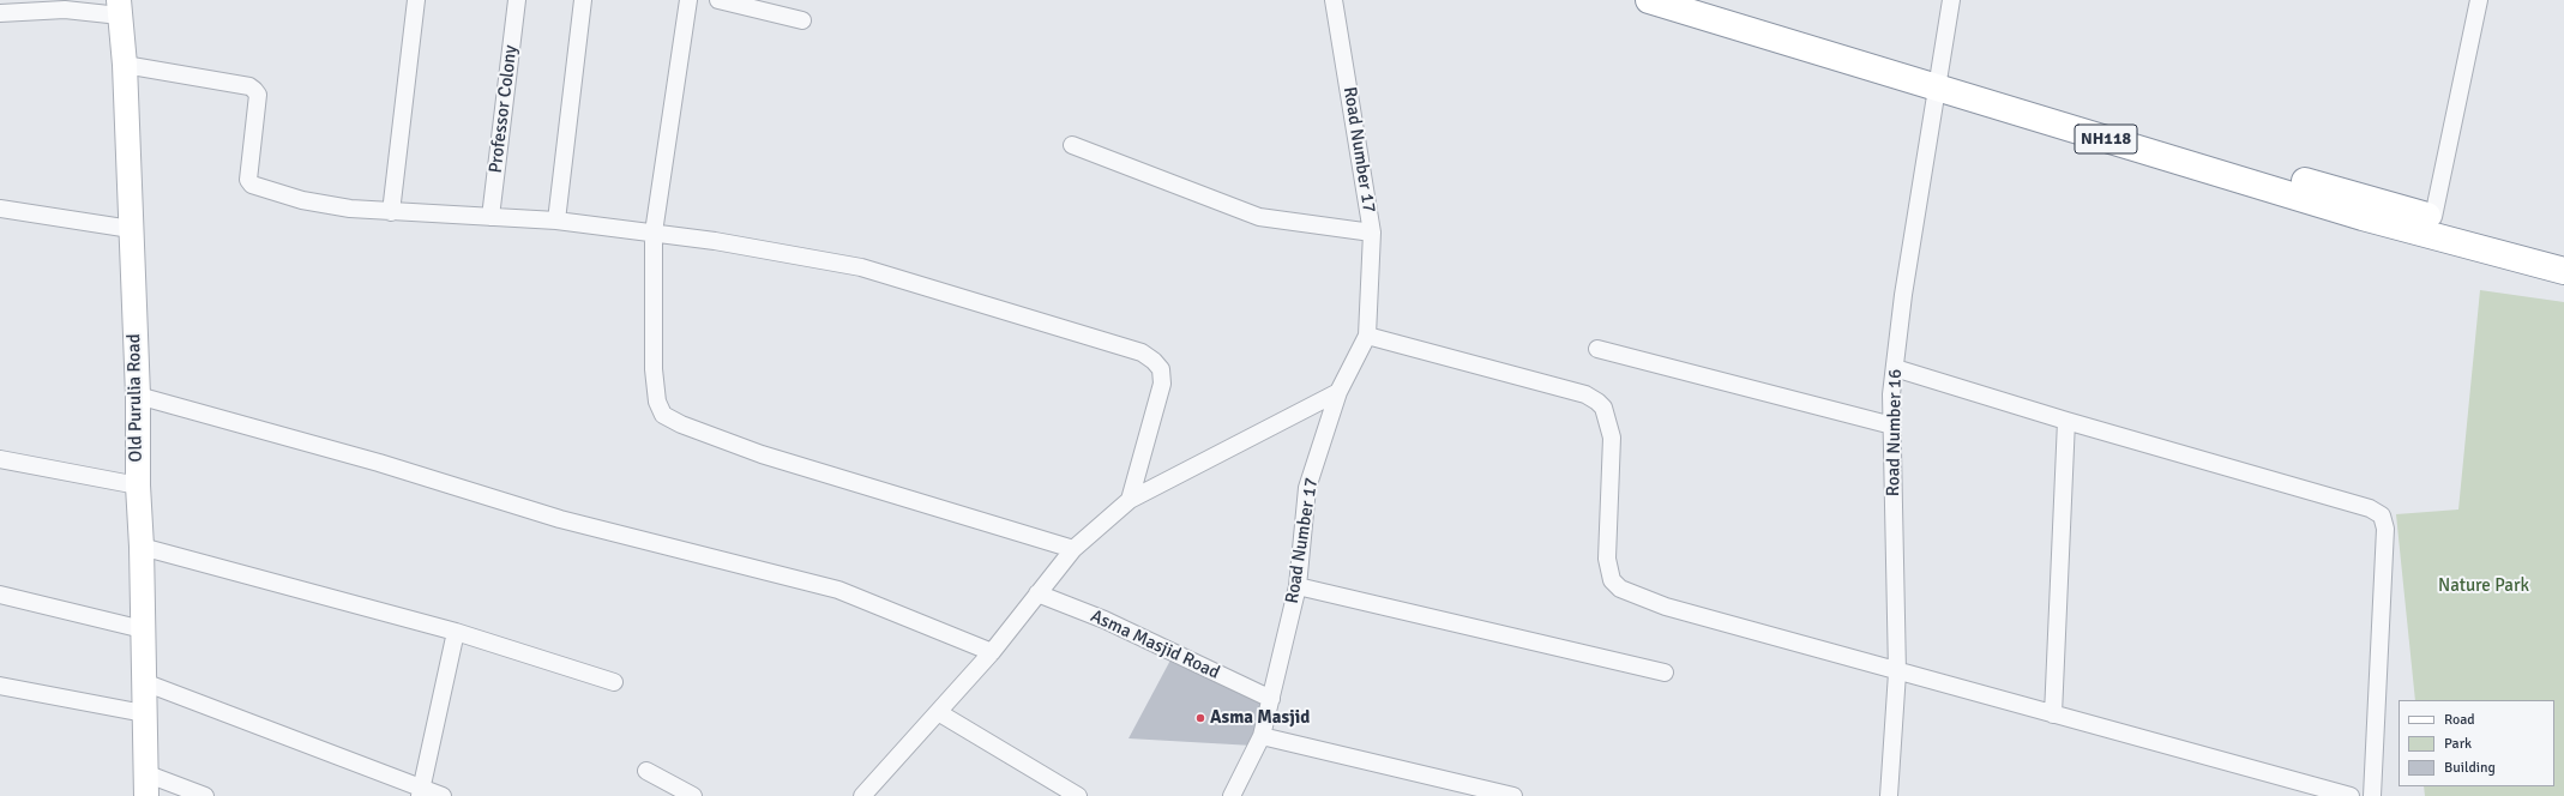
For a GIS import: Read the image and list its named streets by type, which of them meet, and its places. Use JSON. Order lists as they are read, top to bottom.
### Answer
{
  "streets": {
    "highway": ["NH118"],
    "main road": ["Old Purulia Road"],
    "street": [
      "Professor Colony",
      "Road Number 17",
      "Road Number 16",
      "Asma Masjid Road"
    ]
  },
  "crossings": [
    ["NH118", "Road Number 16"],
    ["Road Number 17", "Asma Masjid Road"]
  ],
  "parks": ["Nature Park"],
  "places": ["Asma Masjid"],
  "legend": ["Road", "Park", "Building"]
}
